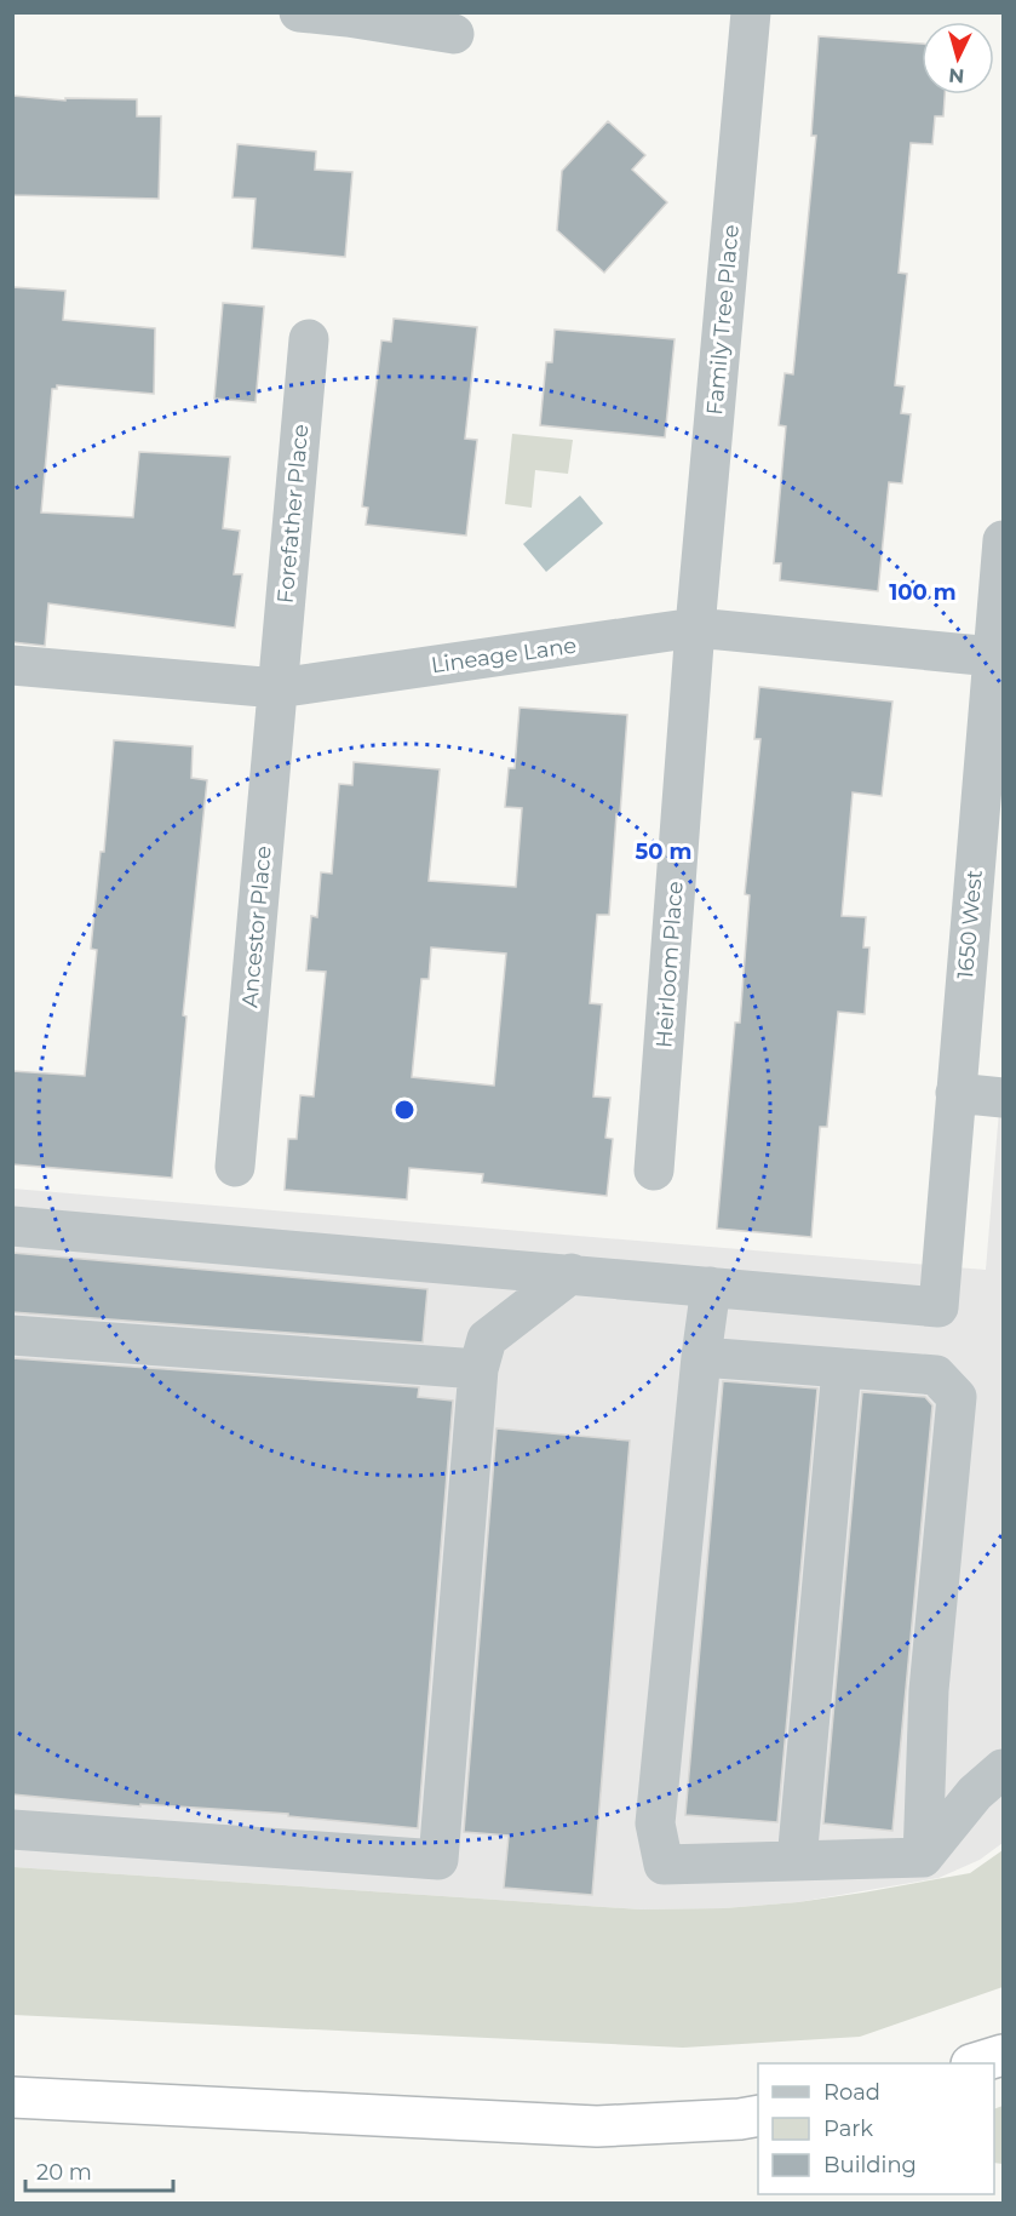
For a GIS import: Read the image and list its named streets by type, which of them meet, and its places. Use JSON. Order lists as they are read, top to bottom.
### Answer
{
  "streets": {
    "street": [
      "Family Tree Place",
      "Forefather Place",
      "Lineage Lane",
      "1650 West",
      "Ancestor Place",
      "Heirloom Place"
    ]
  },
  "crossings": [
    ["Family Tree Place", "Lineage Lane"],
    ["Family Tree Place", "Heirloom Place"],
    ["Forefather Place", "Lineage Lane"],
    ["Forefather Place", "Ancestor Place"],
    ["Lineage Lane", "1650 West"],
    ["Lineage Lane", "Ancestor Place"],
    ["Lineage Lane", "Heirloom Place"]
  ],
  "legend": ["Road", "Park", "Building"],
  "scale_bar": "20 m",
  "north": "bottom",
  "rings": ["100 m", "50 m"]
}
